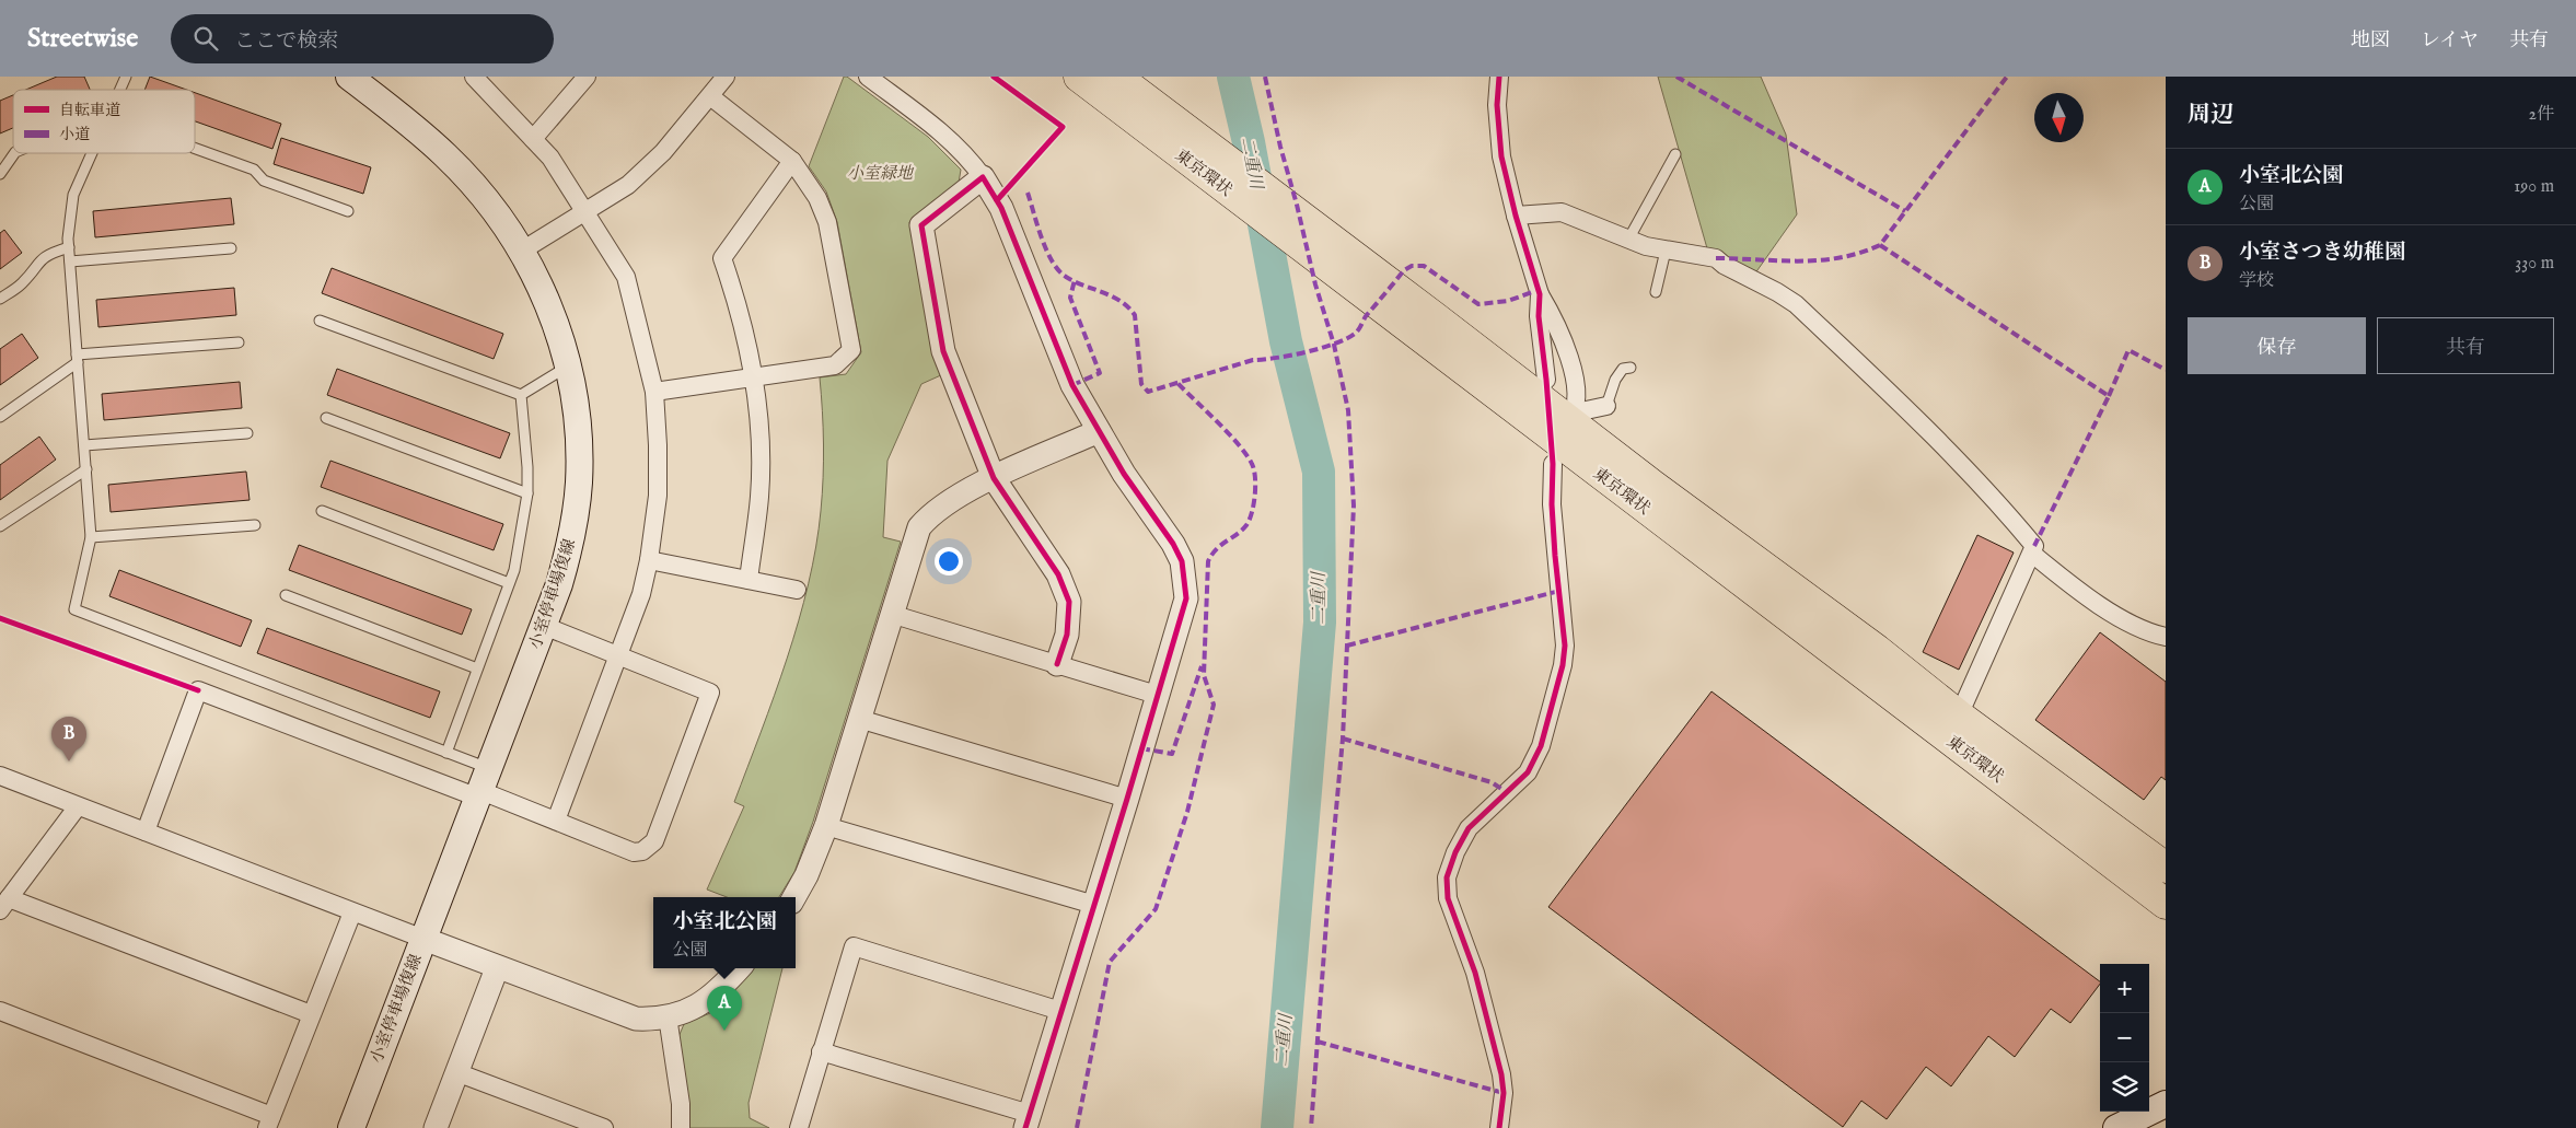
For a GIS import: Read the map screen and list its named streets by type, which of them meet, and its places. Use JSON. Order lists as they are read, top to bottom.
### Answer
{
  "streets": {
    "highway": ["東京環状"],
    "main road": ["小室停車場復線"]
  },
  "water": ["二重川"],
  "parks": ["小室緑地"],
  "legend": ["自転車道", "小道"],
  "north": "bottom",
  "page": {
    "header": "Streetwise",
    "search": "ここで検索",
    "nav": ["地図", "レイヤ", "共有"],
    "heading": ["周辺", "2件"],
    "list": [
      {
        "mark": "A",
        "name": "小室北公園",
        "note": "公園",
        "value": "190 m"
      },
      {
        "mark": "B",
        "name": "小室さつき幼稚園",
        "note": "学校",
        "value": "330 m"
      }
    ],
    "buttons": ["保存", "共有"],
    "pins": ["B", "A"],
    "popup": ["小室北公園", "公園"],
    "map_buttons": ["+", "−"]
  }
}
